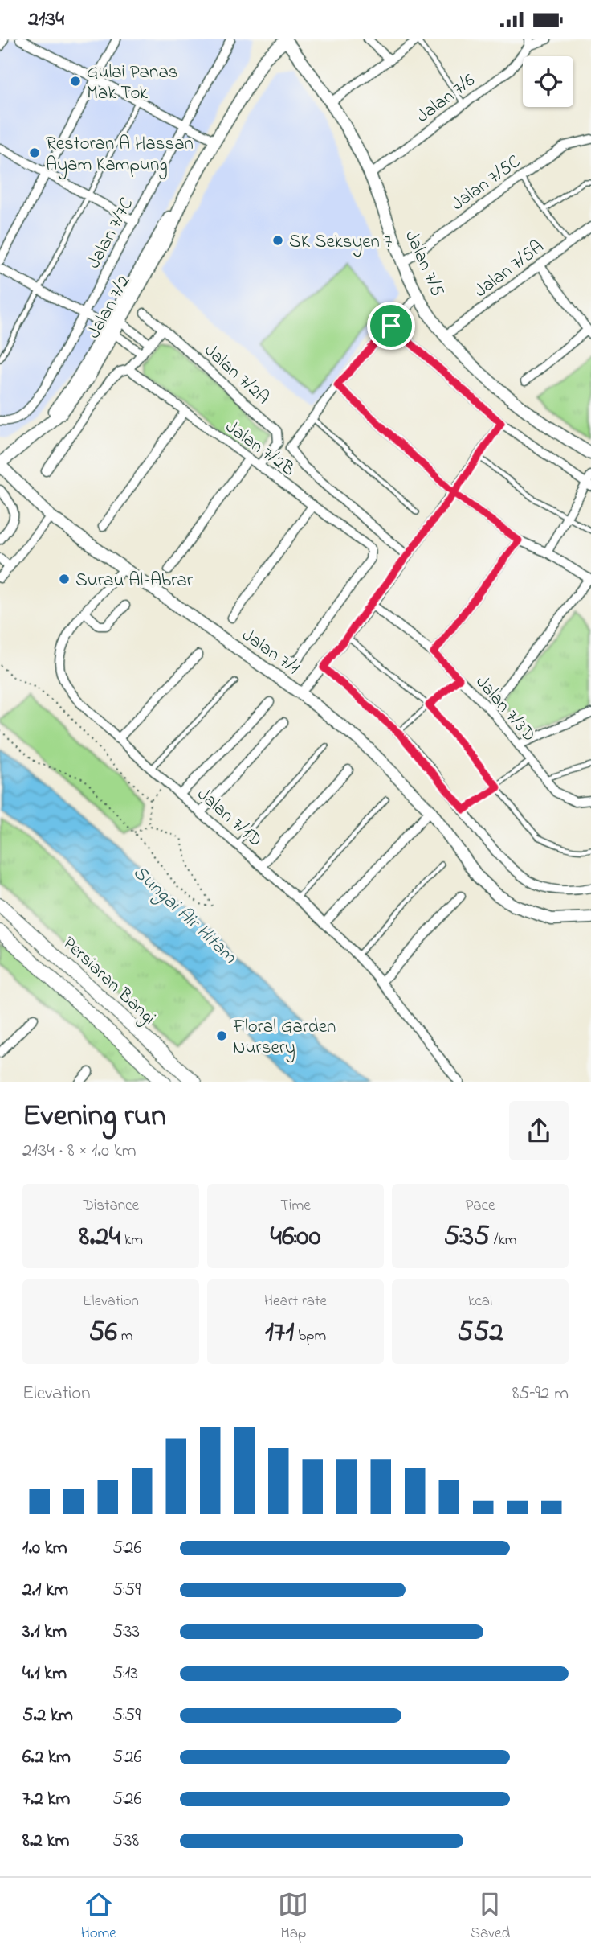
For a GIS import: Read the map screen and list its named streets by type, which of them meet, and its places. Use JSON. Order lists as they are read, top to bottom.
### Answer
{
  "streets": {
    "main road": ["Persiaran Bangi"],
    "street": [
      "Jalan 7/6",
      "Jalan 7/5C",
      "Jalan 7/7C",
      "Jalan 7/5",
      "Jalan 7/5A",
      "Jalan 7/2",
      "Jalan 7/2A",
      "Jalan 7/2B",
      "Jalan 7/1",
      "Jalan 7/3D",
      "Jalan 7/1D"
    ]
  },
  "crossings": [
    ["Jalan 7/6", "Jalan 7/5"],
    ["Jalan 7/5C", "Jalan 7/5"],
    ["Jalan 7/5", "Jalan 7/5A"],
    ["Jalan 7/5", "Jalan 7/2"],
    ["Jalan 7/2", "Jalan 7/1"],
    ["Jalan 7/2A", "Jalan 7/2B"],
    ["Jalan 7/1", "Jalan 7/1D"]
  ],
  "water": ["Sungai Air Hitam"],
  "places": [
    "Gulai Panas Mak Tok",
    "Restoran A Hassan Ayam Kampung",
    "SK Seksyen 7",
    "Surau Al-Abrar",
    "Floral Garden Nursery"
  ],
  "page": {
    "status": "21:34",
    "heading": ["Evening run", "21:34 · 8 × 1.0 km"],
    "stats": [
      ["Distance", "8.24 km"],
      ["Time", "46:00"],
      ["Pace", "5:35 /km"],
      ["Elevation", "56 m"],
      ["Heart rate", "171 bpm"],
      ["kcal", "552"]
    ],
    "chart": ["Elevation", "85–92 m"],
    "list": [
      {
        "name": "1.0 km",
        "note": "5:26"
      },
      {
        "name": "2.1 km",
        "note": "5:59"
      },
      {
        "name": "3.1 km",
        "note": "5:33"
      },
      {
        "name": "4.1 km",
        "note": "5:13"
      },
      {
        "name": "5.2 km",
        "note": "5:59"
      },
      {
        "name": "6.2 km",
        "note": "5:26"
      },
      {
        "name": "7.2 km",
        "note": "5:26"
      },
      {
        "name": "8.2 km",
        "note": "5:38"
      }
    ],
    "tabs": ["Home", "Map", "Saved"]
  }
}
